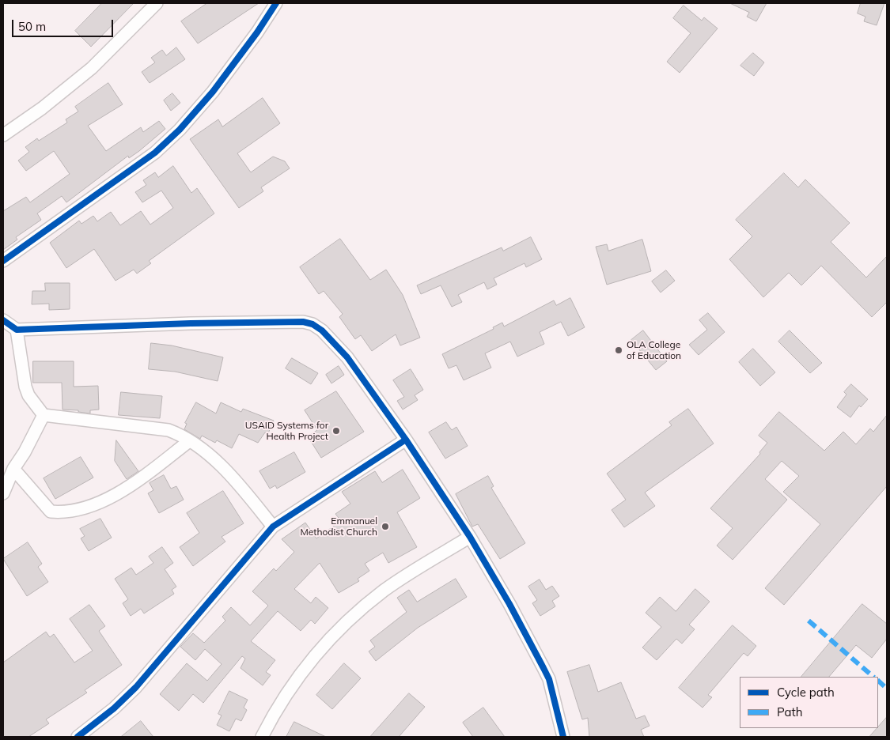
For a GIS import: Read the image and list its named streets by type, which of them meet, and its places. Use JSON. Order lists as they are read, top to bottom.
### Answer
{
  "places": ["OLA College of Education", "USAID Systems for Health Project", "Emmanuel Methodist Church"],
  "legend": ["Cycle path", "Path"],
  "scale_bar": "50 m"
}
